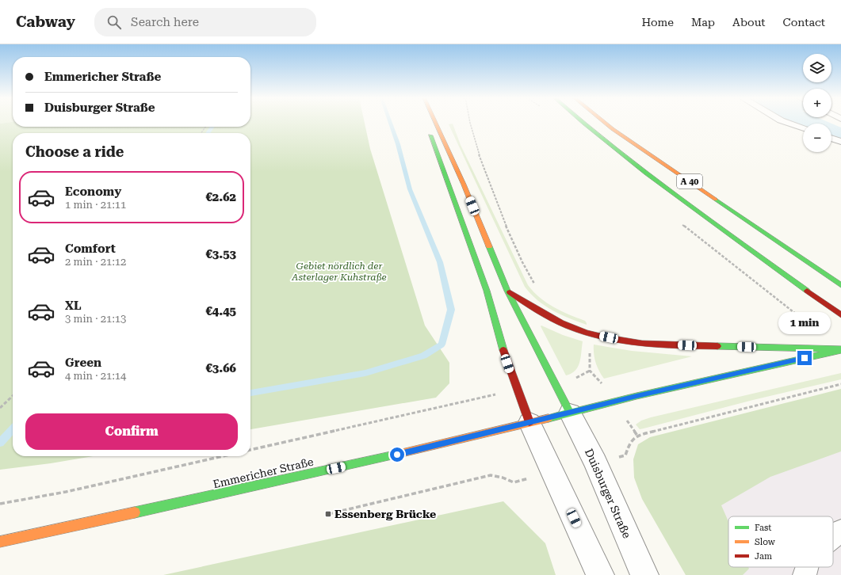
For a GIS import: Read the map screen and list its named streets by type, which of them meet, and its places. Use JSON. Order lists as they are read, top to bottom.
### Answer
{
  "streets": {
    "main road": ["A 40", "Emmericher Straße"],
    "street": ["Duisburger Straße"]
  },
  "parks": ["Gebiet nördlich der Asterlager Kuhstraße"],
  "places": {
    "transit": ["Essenberg Brücke"]
  },
  "legend": ["Fast", "Slow", "Jam"],
  "page": {
    "header": "Cabway",
    "search": "Search here",
    "nav": [
      "Home",
      "Map",
      "About",
      "Contact"
    ],
    "map_buttons": ["+", "−"],
    "banner": ["Emmericher Straße", "Duisburger Straße"],
    "heading": "Choose a ride",
    "list": [
      {
        "name": "Economy",
        "note": "1 min · 21:11",
        "value": "€2.62"
      },
      {
        "name": "Comfort",
        "note": "2 min · 21:12",
        "value": "€3.53"
      },
      {
        "name": "XL",
        "note": "3 min · 21:13",
        "value": "€4.45"
      },
      {
        "name": "Green",
        "note": "4 min · 21:14",
        "value": "€3.66"
      }
    ],
    "bubble": "1 min",
    "buttons": "Confirm"
  }
}
